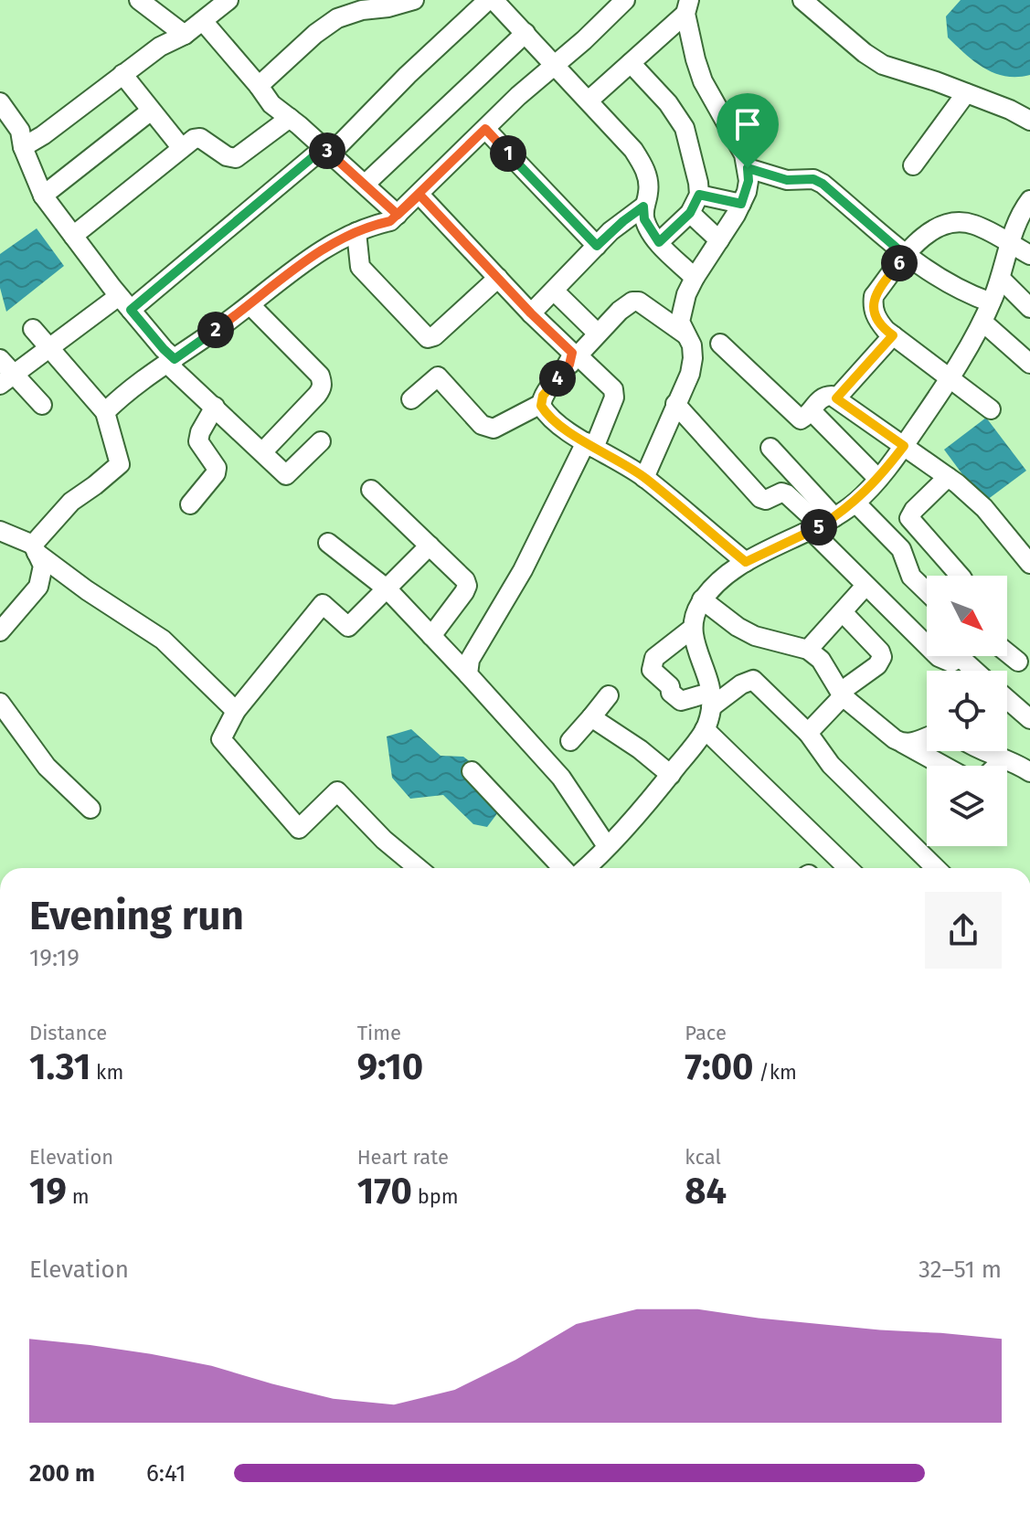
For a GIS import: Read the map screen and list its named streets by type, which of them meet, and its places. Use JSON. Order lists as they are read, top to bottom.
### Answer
{
  "north": "bottom right",
  "page": {
    "pins": [
      "3",
      "1",
      "6",
      "2",
      "4",
      "5"
    ],
    "heading": ["Evening run", "19:19"],
    "stats": [
      ["Distance", "1.31 km"],
      ["Time", "9:10"],
      ["Pace", "7:00 /km"],
      ["Elevation", "19 m"],
      ["Heart rate", "170 bpm"],
      ["kcal", "84"]
    ],
    "chart": ["Elevation", "32–51 m"],
    "list": [
      {
        "name": "200 m",
        "note": "6:41"
      }
    ]
  }
}
